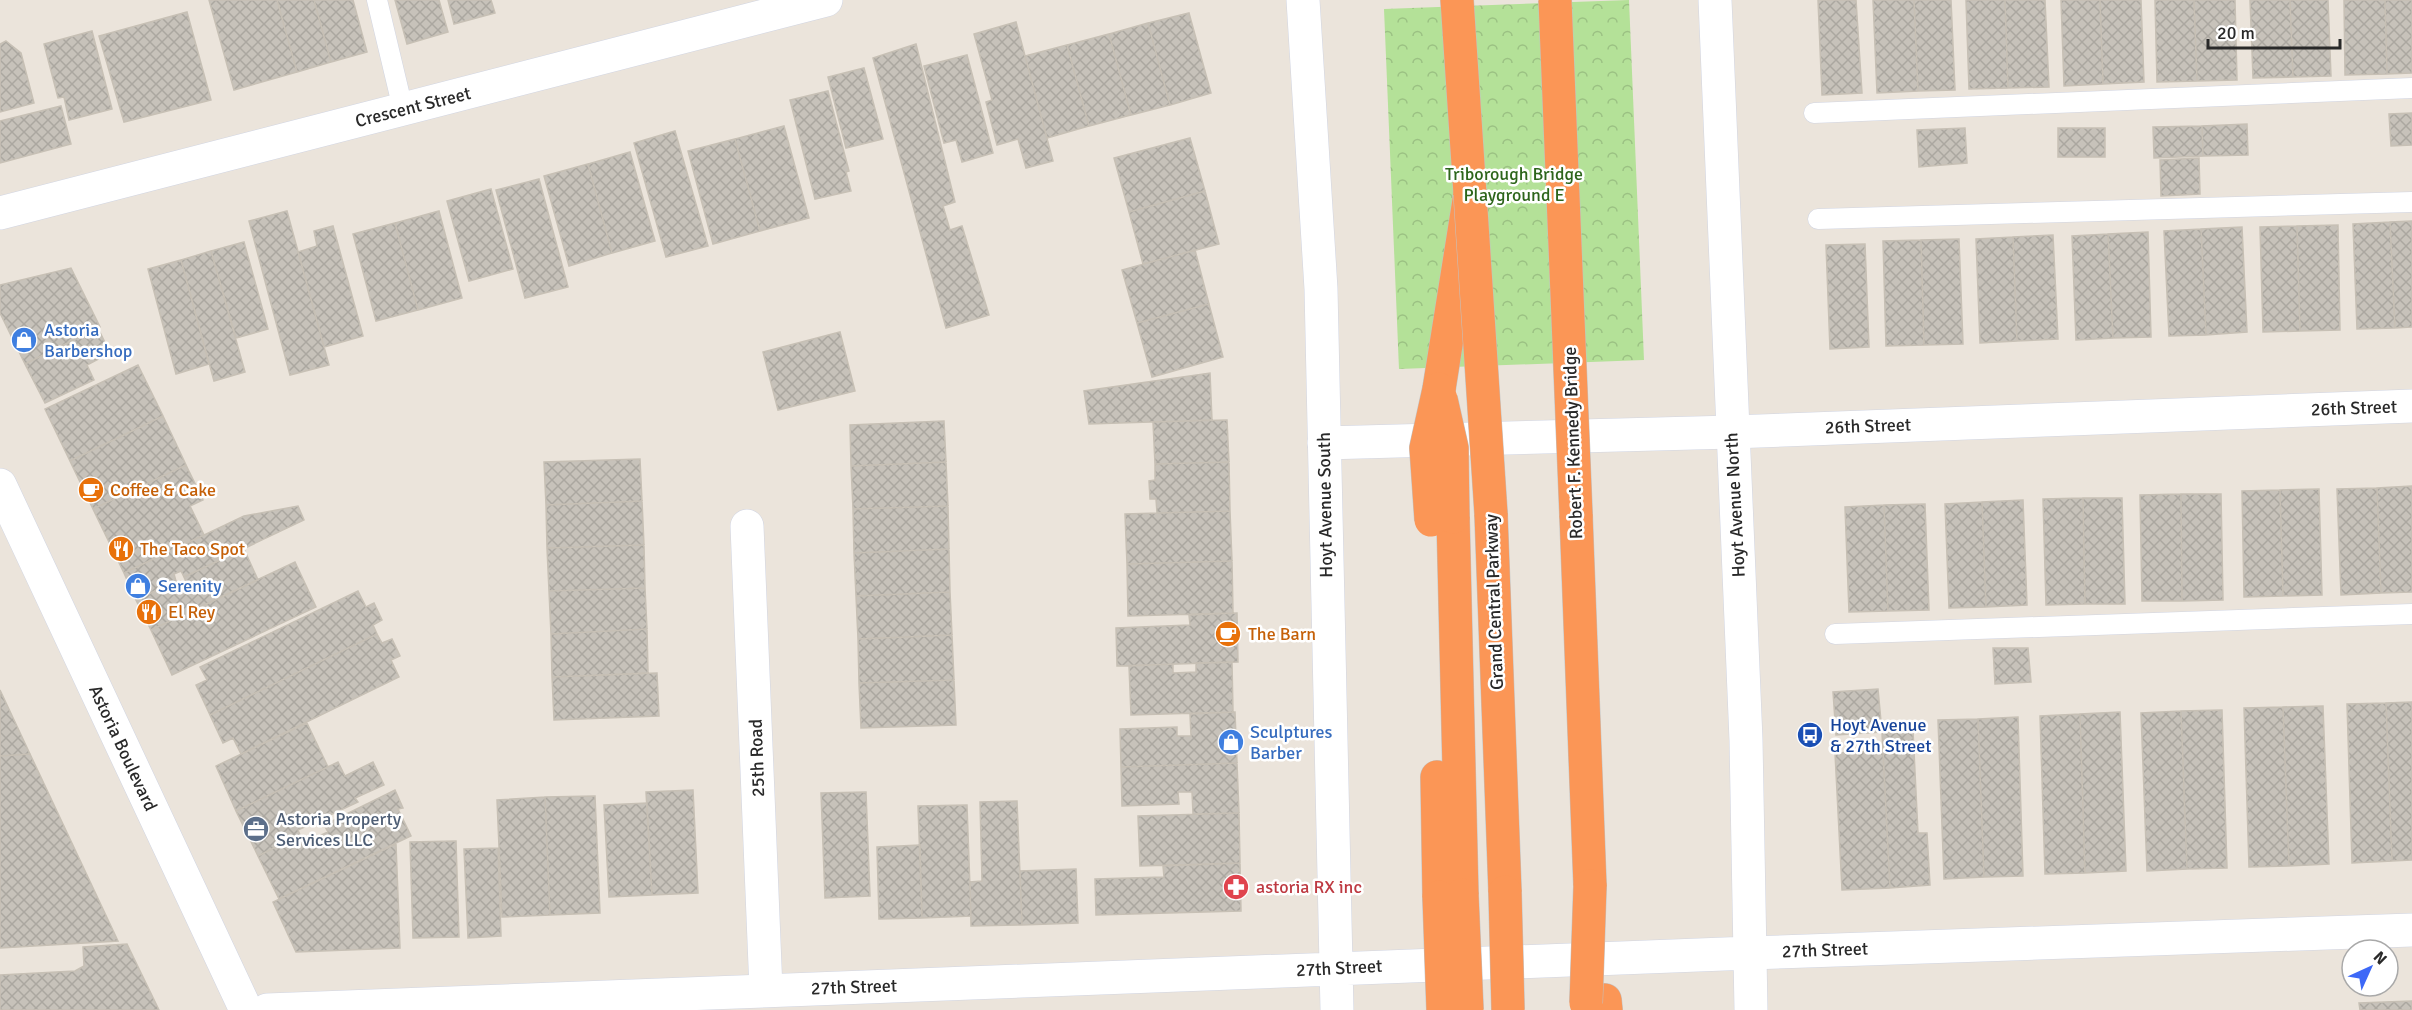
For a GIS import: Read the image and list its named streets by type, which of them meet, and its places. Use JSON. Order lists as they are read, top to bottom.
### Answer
{
  "streets": {
    "highway": ["Robert F. Kennedy Bridge", "Grand Central Parkway"],
    "street": [
      "Crescent Street",
      "26th Street",
      "Hoyt Avenue South",
      "Hoyt Avenue North",
      "Astoria Boulevard",
      "25th Road",
      "27th Street"
    ]
  },
  "crossings": [
    ["26th Street", "Hoyt Avenue South"],
    ["26th Street", "Hoyt Avenue North"],
    ["Hoyt Avenue South", "27th Street"],
    ["Hoyt Avenue North", "27th Street"],
    ["25th Road", "27th Street"]
  ],
  "parks": ["Triborough Bridge Playground E"],
  "places": {
    "shop": ["Astoria Barbershop", "Serenity", "Sculptures Barber"],
    "cafe": ["Coffee & Cake", "The Barn"],
    "restaurant": ["The Taco Spot", "El Rey"],
    "bus stop": ["Hoyt Avenue & 27th Street"],
    "office": ["Astoria Property Services LLC"],
    "pharmacy": ["astoria RX inc"]
  },
  "scale_bar": "20 m",
  "north": "top right"
}
